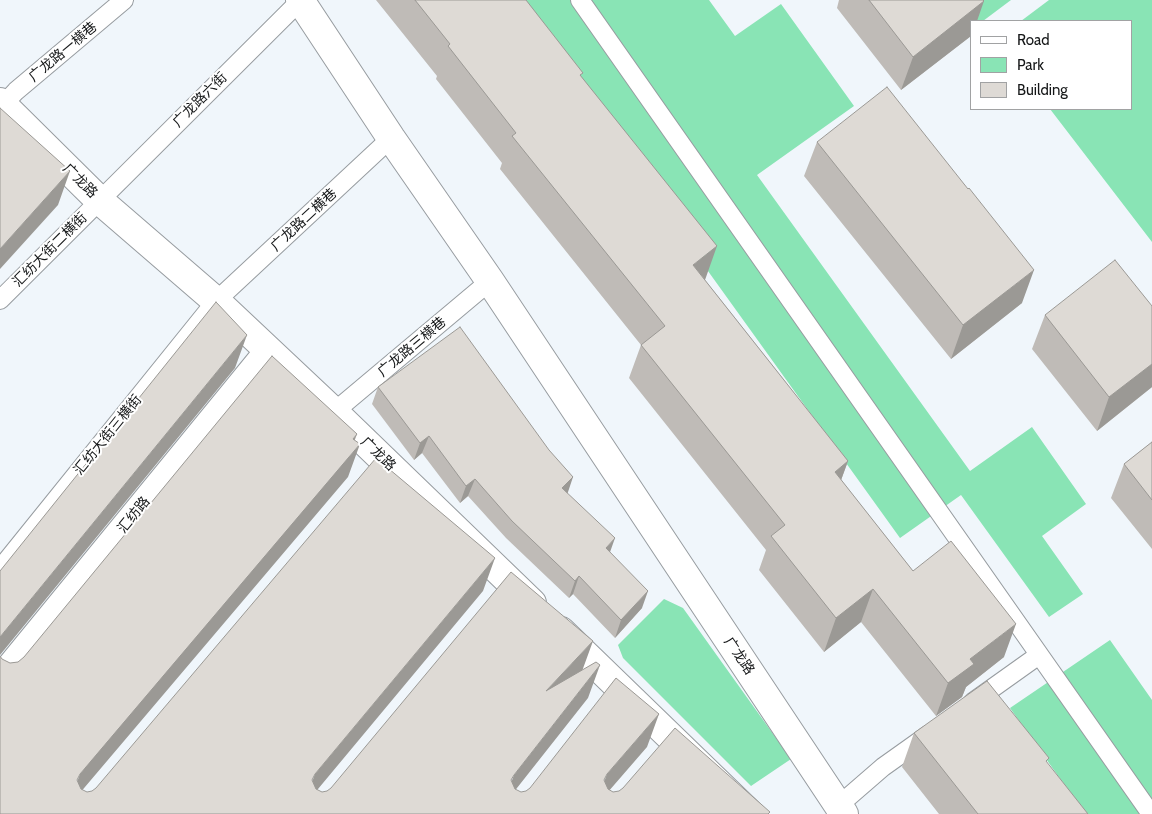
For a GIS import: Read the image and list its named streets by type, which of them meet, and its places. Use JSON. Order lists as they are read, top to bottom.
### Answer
{
  "streets": {
    "street": ["广龙路", "汇纺路"],
    "lane": [
      "广龙路一横巷",
      "广龙路六街",
      "广龙路二横巷",
      "汇纺大街二横街",
      "广龙路三横巷",
      "汇纺大街三横街"
    ]
  },
  "crossings": [
    ["广龙路一横巷", "广龙路"],
    ["广龙路六街", "广龙路"],
    ["广龙路六街", "汇纺大街二横街"],
    ["广龙路", "广龙路二横巷"],
    ["广龙路", "汇纺大街二横街"],
    ["广龙路", "广龙路三横巷"],
    ["广龙路", "汇纺大街三横街"],
    ["广龙路", "汇纺路"],
    ["广龙路二横巷", "汇纺大街三横街"]
  ],
  "legend": ["Road", "Park", "Building"]
}
